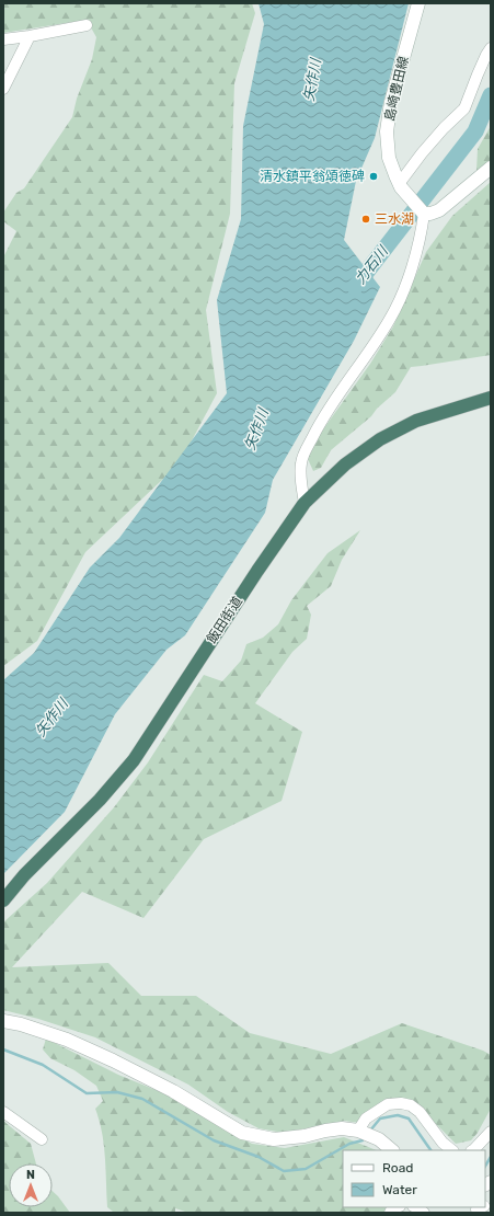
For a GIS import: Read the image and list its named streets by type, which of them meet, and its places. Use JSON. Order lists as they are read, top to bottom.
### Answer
{
  "streets": {
    "highway": ["飯田街道"],
    "street": ["島崎豊田線"]
  },
  "water": ["矢作川", "力石川"],
  "places": ["清水鎮平翁頌徳碑", "三水湖"],
  "legend": ["Road", "Water"],
  "north": "top"
}
